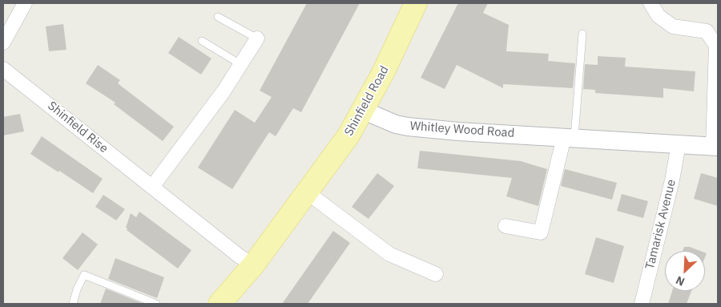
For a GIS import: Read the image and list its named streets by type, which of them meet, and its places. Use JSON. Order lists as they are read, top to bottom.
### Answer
{
  "streets": {
    "main road": ["Shinfield Road"],
    "street": ["Shinfield Rise", "Whitley Wood Road", "Tamarisk Avenue"]
  },
  "crossings": [
    ["Shinfield Road", "Shinfield Rise"],
    ["Shinfield Road", "Whitley Wood Road"],
    ["Whitley Wood Road", "Tamarisk Avenue"]
  ],
  "north": "bottom left"
}
